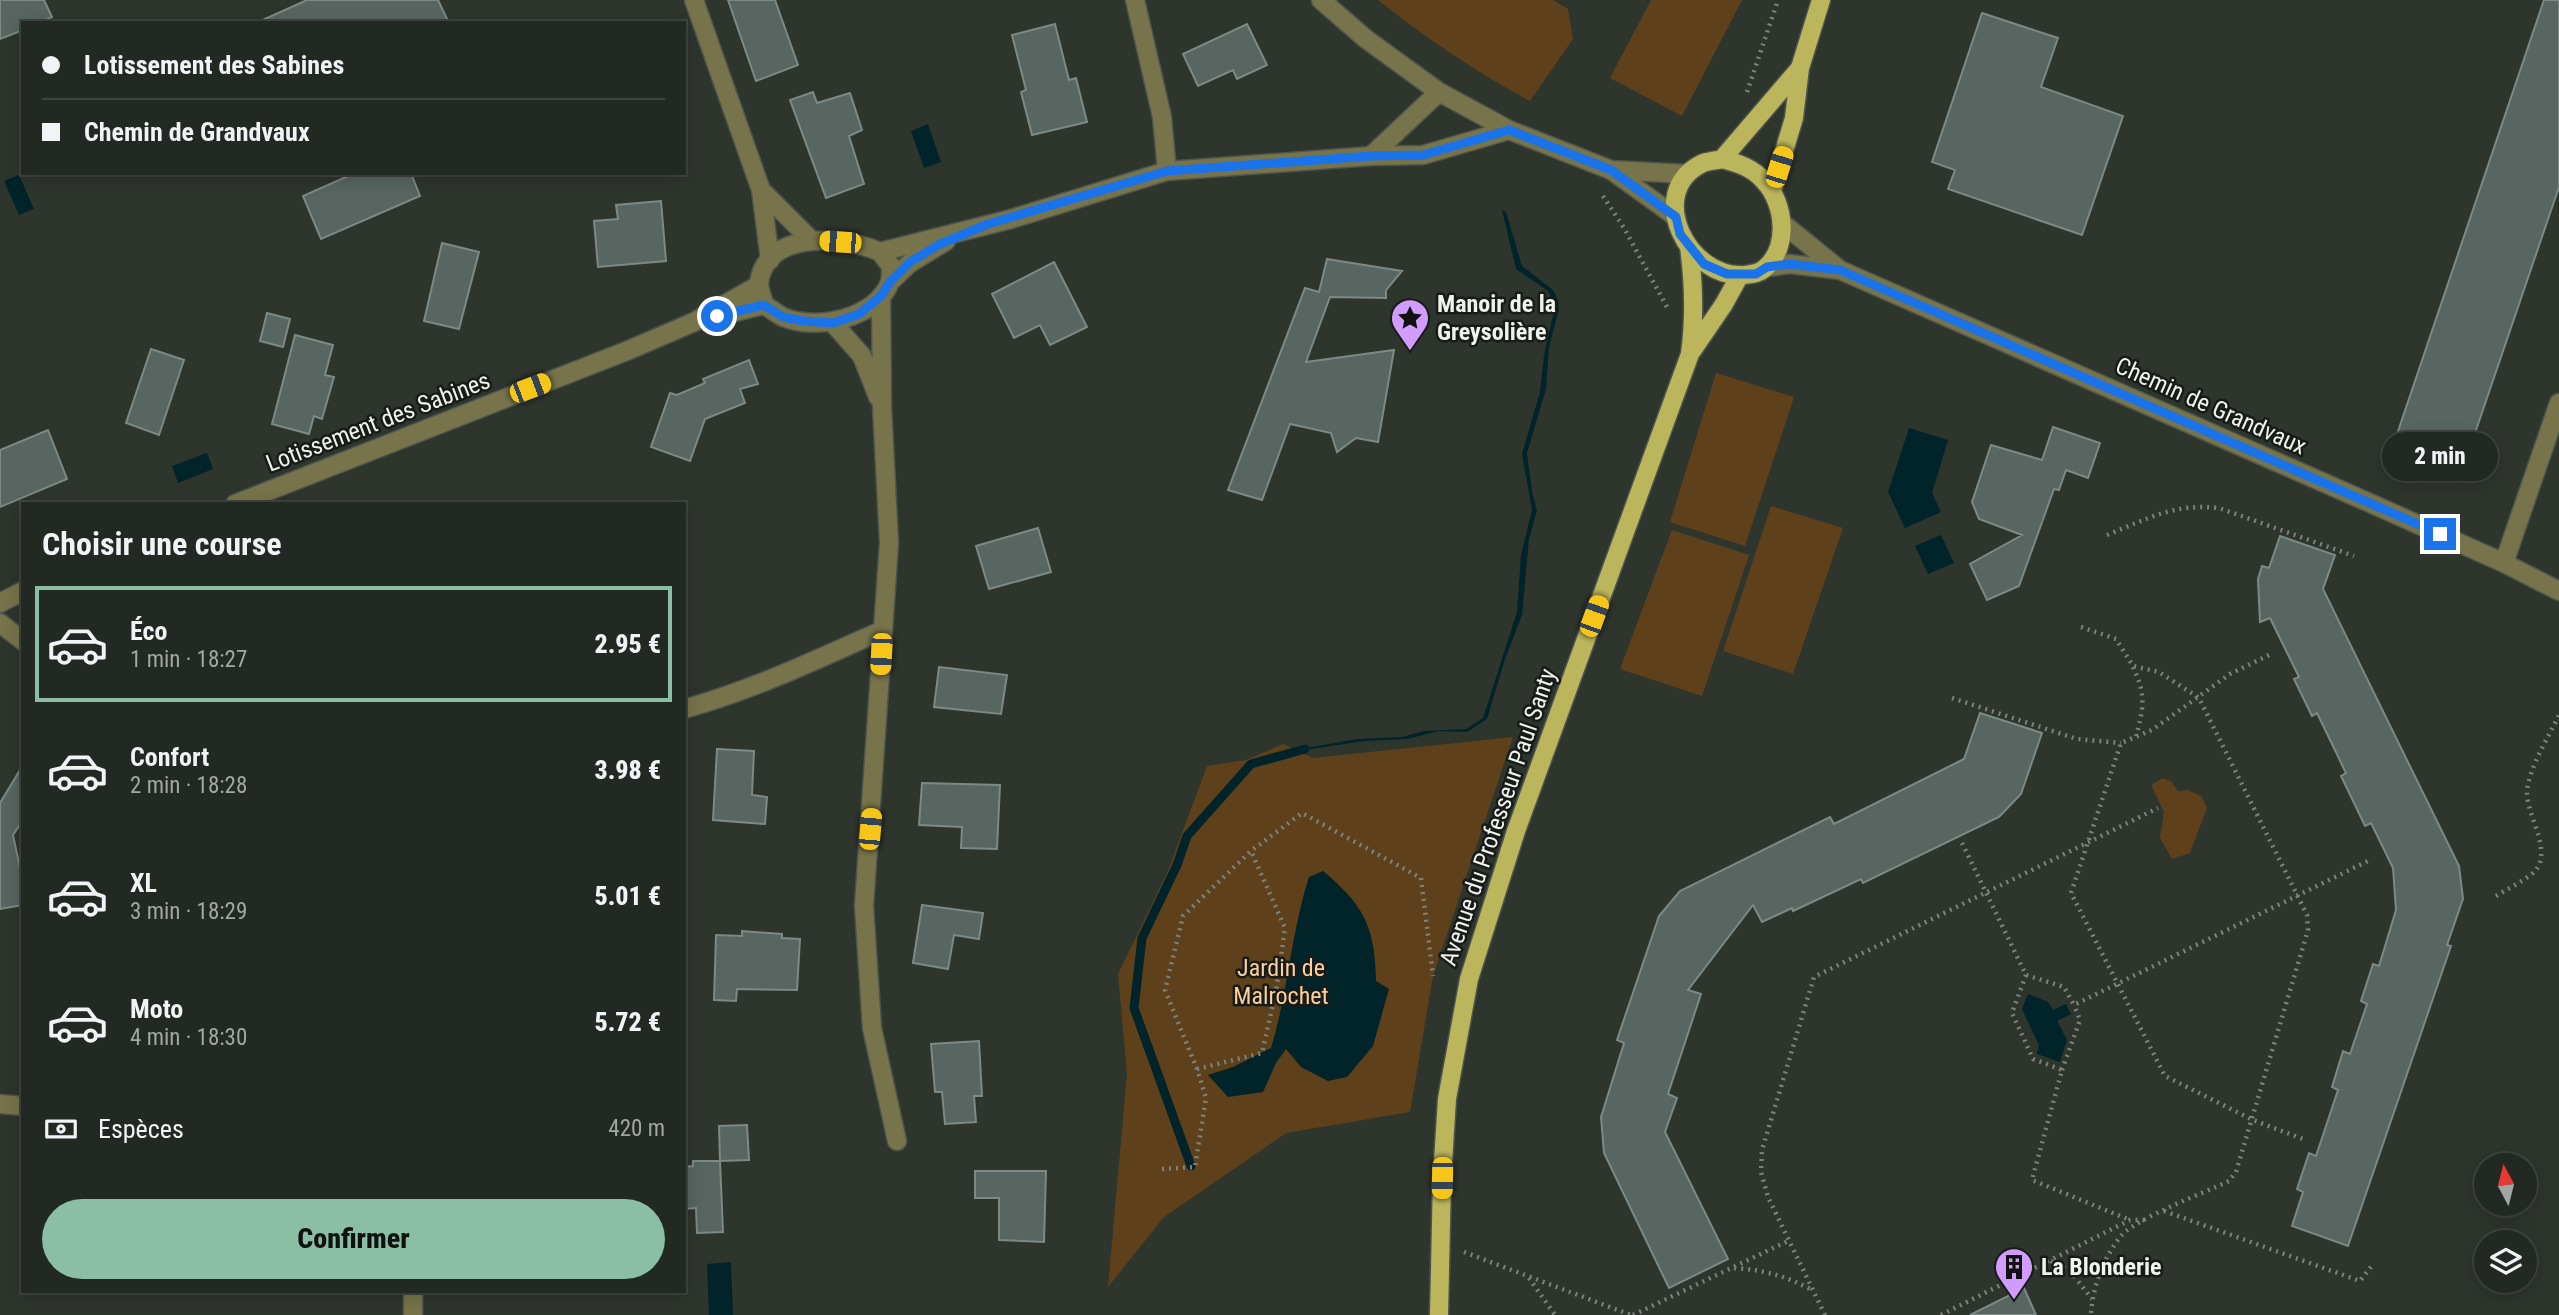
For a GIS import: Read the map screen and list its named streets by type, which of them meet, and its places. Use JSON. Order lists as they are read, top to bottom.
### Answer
{
  "streets": {
    "main road": ["Avenue du Professeur Paul Santy"],
    "street": ["Chemin de Grandvaux", "Lotissement des Sabines"]
  },
  "crossings": [
    ["Chemin de Grandvaux", "Avenue du Professeur Paul Santy"]
  ],
  "parks": ["Jardin de Malrochet"],
  "places": {
    "place": ["Manoir de la Greysolière"],
    "building": ["La Blonderie"]
  },
  "north": "top",
  "page": {
    "banner": ["Lotissement des Sabines", "Chemin de Grandvaux"],
    "bubble": "2 min",
    "heading": "Choisir une course",
    "list": [
      {
        "name": "Éco",
        "note": "1 min · 18:27",
        "value": "2.95 €"
      },
      {
        "name": "Confort",
        "note": "2 min · 18:28",
        "value": "3.98 €"
      },
      {
        "name": "XL",
        "note": "3 min · 18:29",
        "value": "5.01 €"
      },
      {
        "name": "Moto",
        "note": "4 min · 18:30",
        "value": "5.72 €"
      }
    ],
    "pay": ["Espèces", "420 m"],
    "buttons": "Confirmer"
  }
}
